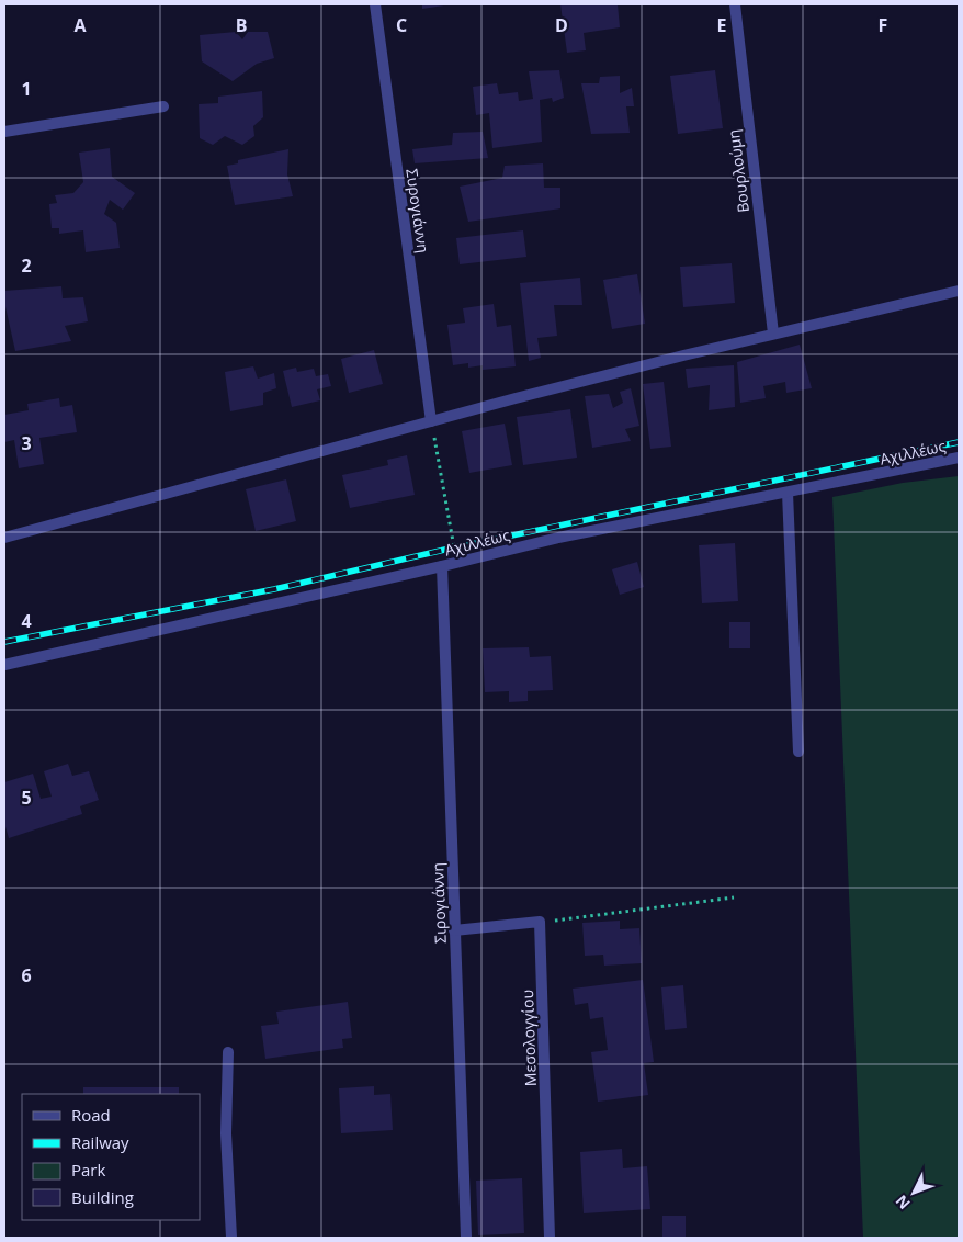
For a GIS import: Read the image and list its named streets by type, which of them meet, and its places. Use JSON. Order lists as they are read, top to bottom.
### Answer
{
  "streets": {
    "street": [
      "Βουρλούμη",
      "Συρογιάννη",
      "Αχιλλέως",
      "Σιρογιάννη",
      "Μεσολογγίου"
    ]
  },
  "crossings": [
    ["Αχιλλέως", "Σιρογιάννη"]
  ],
  "legend": [
    "Road",
    "Railway",
    "Park",
    "Building"
  ],
  "north": "bottom left",
  "grid": {
    "columns": [
      "A",
      "B",
      "C",
      "D",
      "E",
      "F"
    ],
    "rows": [
      "1",
      "2",
      "3",
      "4",
      "5",
      "6"
    ]
  }
}
